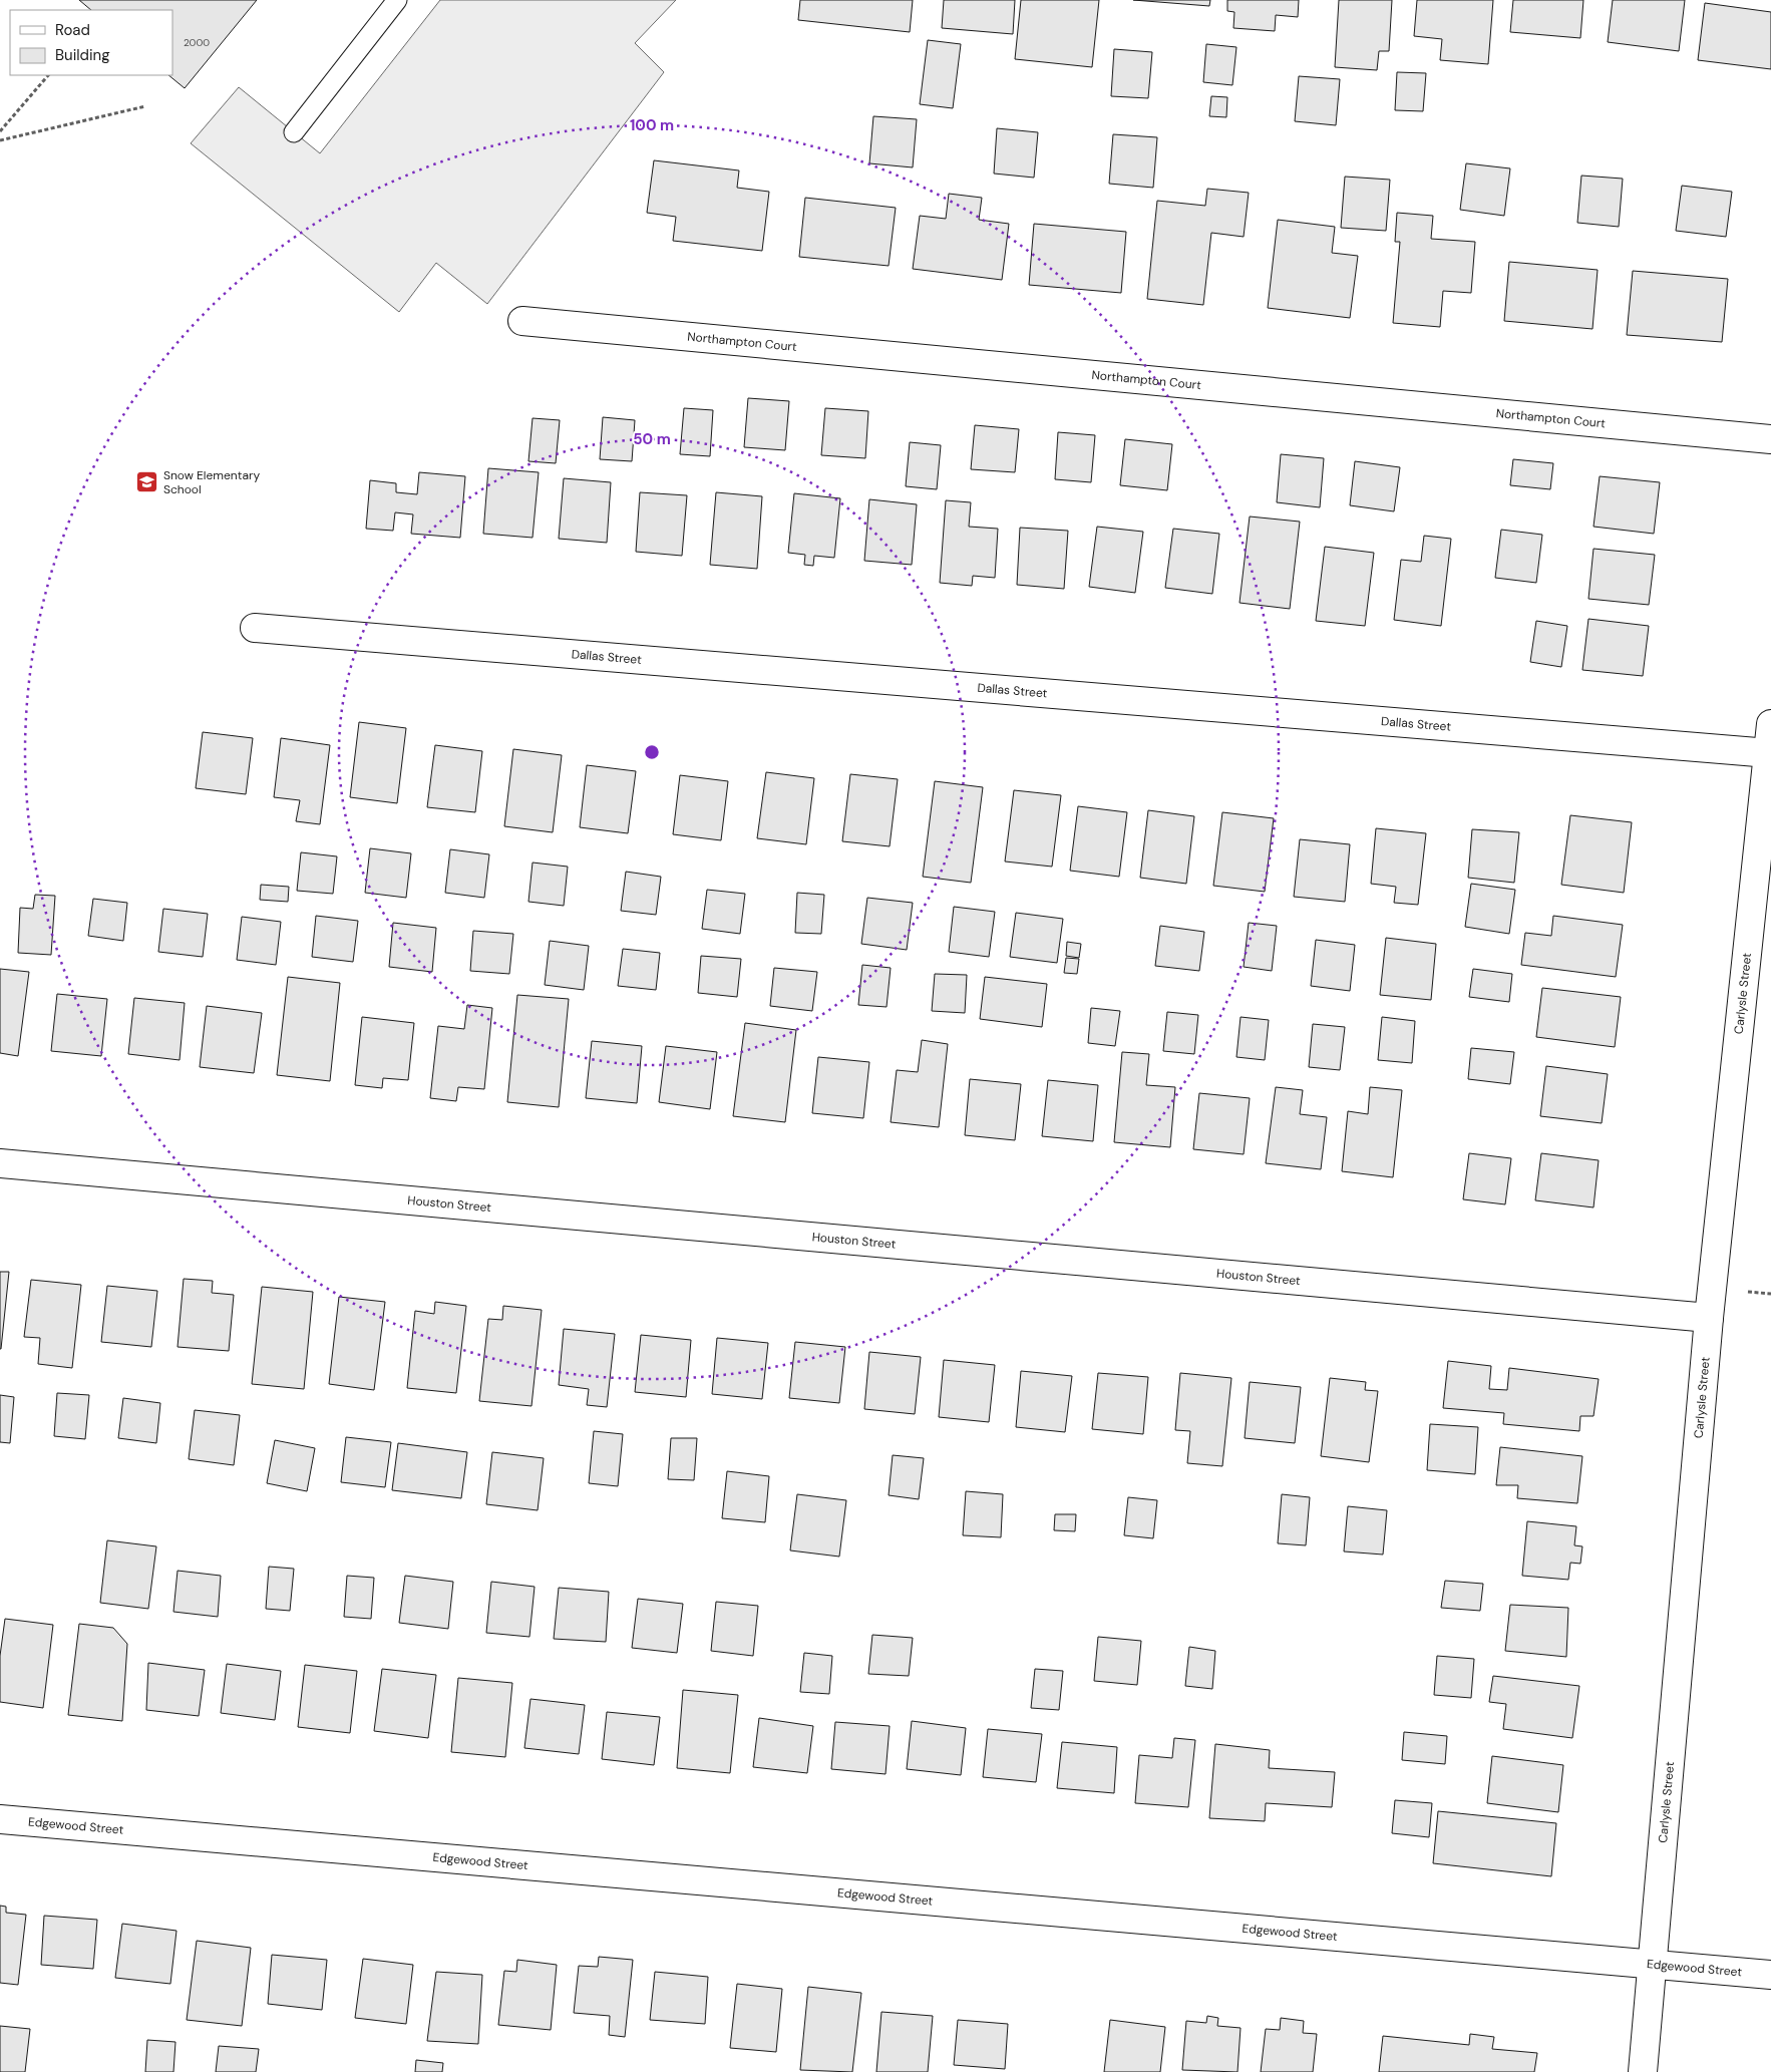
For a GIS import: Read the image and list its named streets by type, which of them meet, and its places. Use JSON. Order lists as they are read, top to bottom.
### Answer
{
  "streets": {
    "street": [
      "Northampton Court",
      "Dallas Street",
      "Carlysle Street",
      "Houston Street",
      "Edgewood Street"
    ]
  },
  "crossings": [
    ["Dallas Street", "Carlysle Street"],
    ["Carlysle Street", "Houston Street"],
    ["Carlysle Street", "Edgewood Street"]
  ],
  "places": {
    "school or university": ["Snow Elementary School"]
  },
  "house_numbers": ["2000"],
  "legend": ["Road", "Building"],
  "rings": ["100 m", "50 m"]
}
